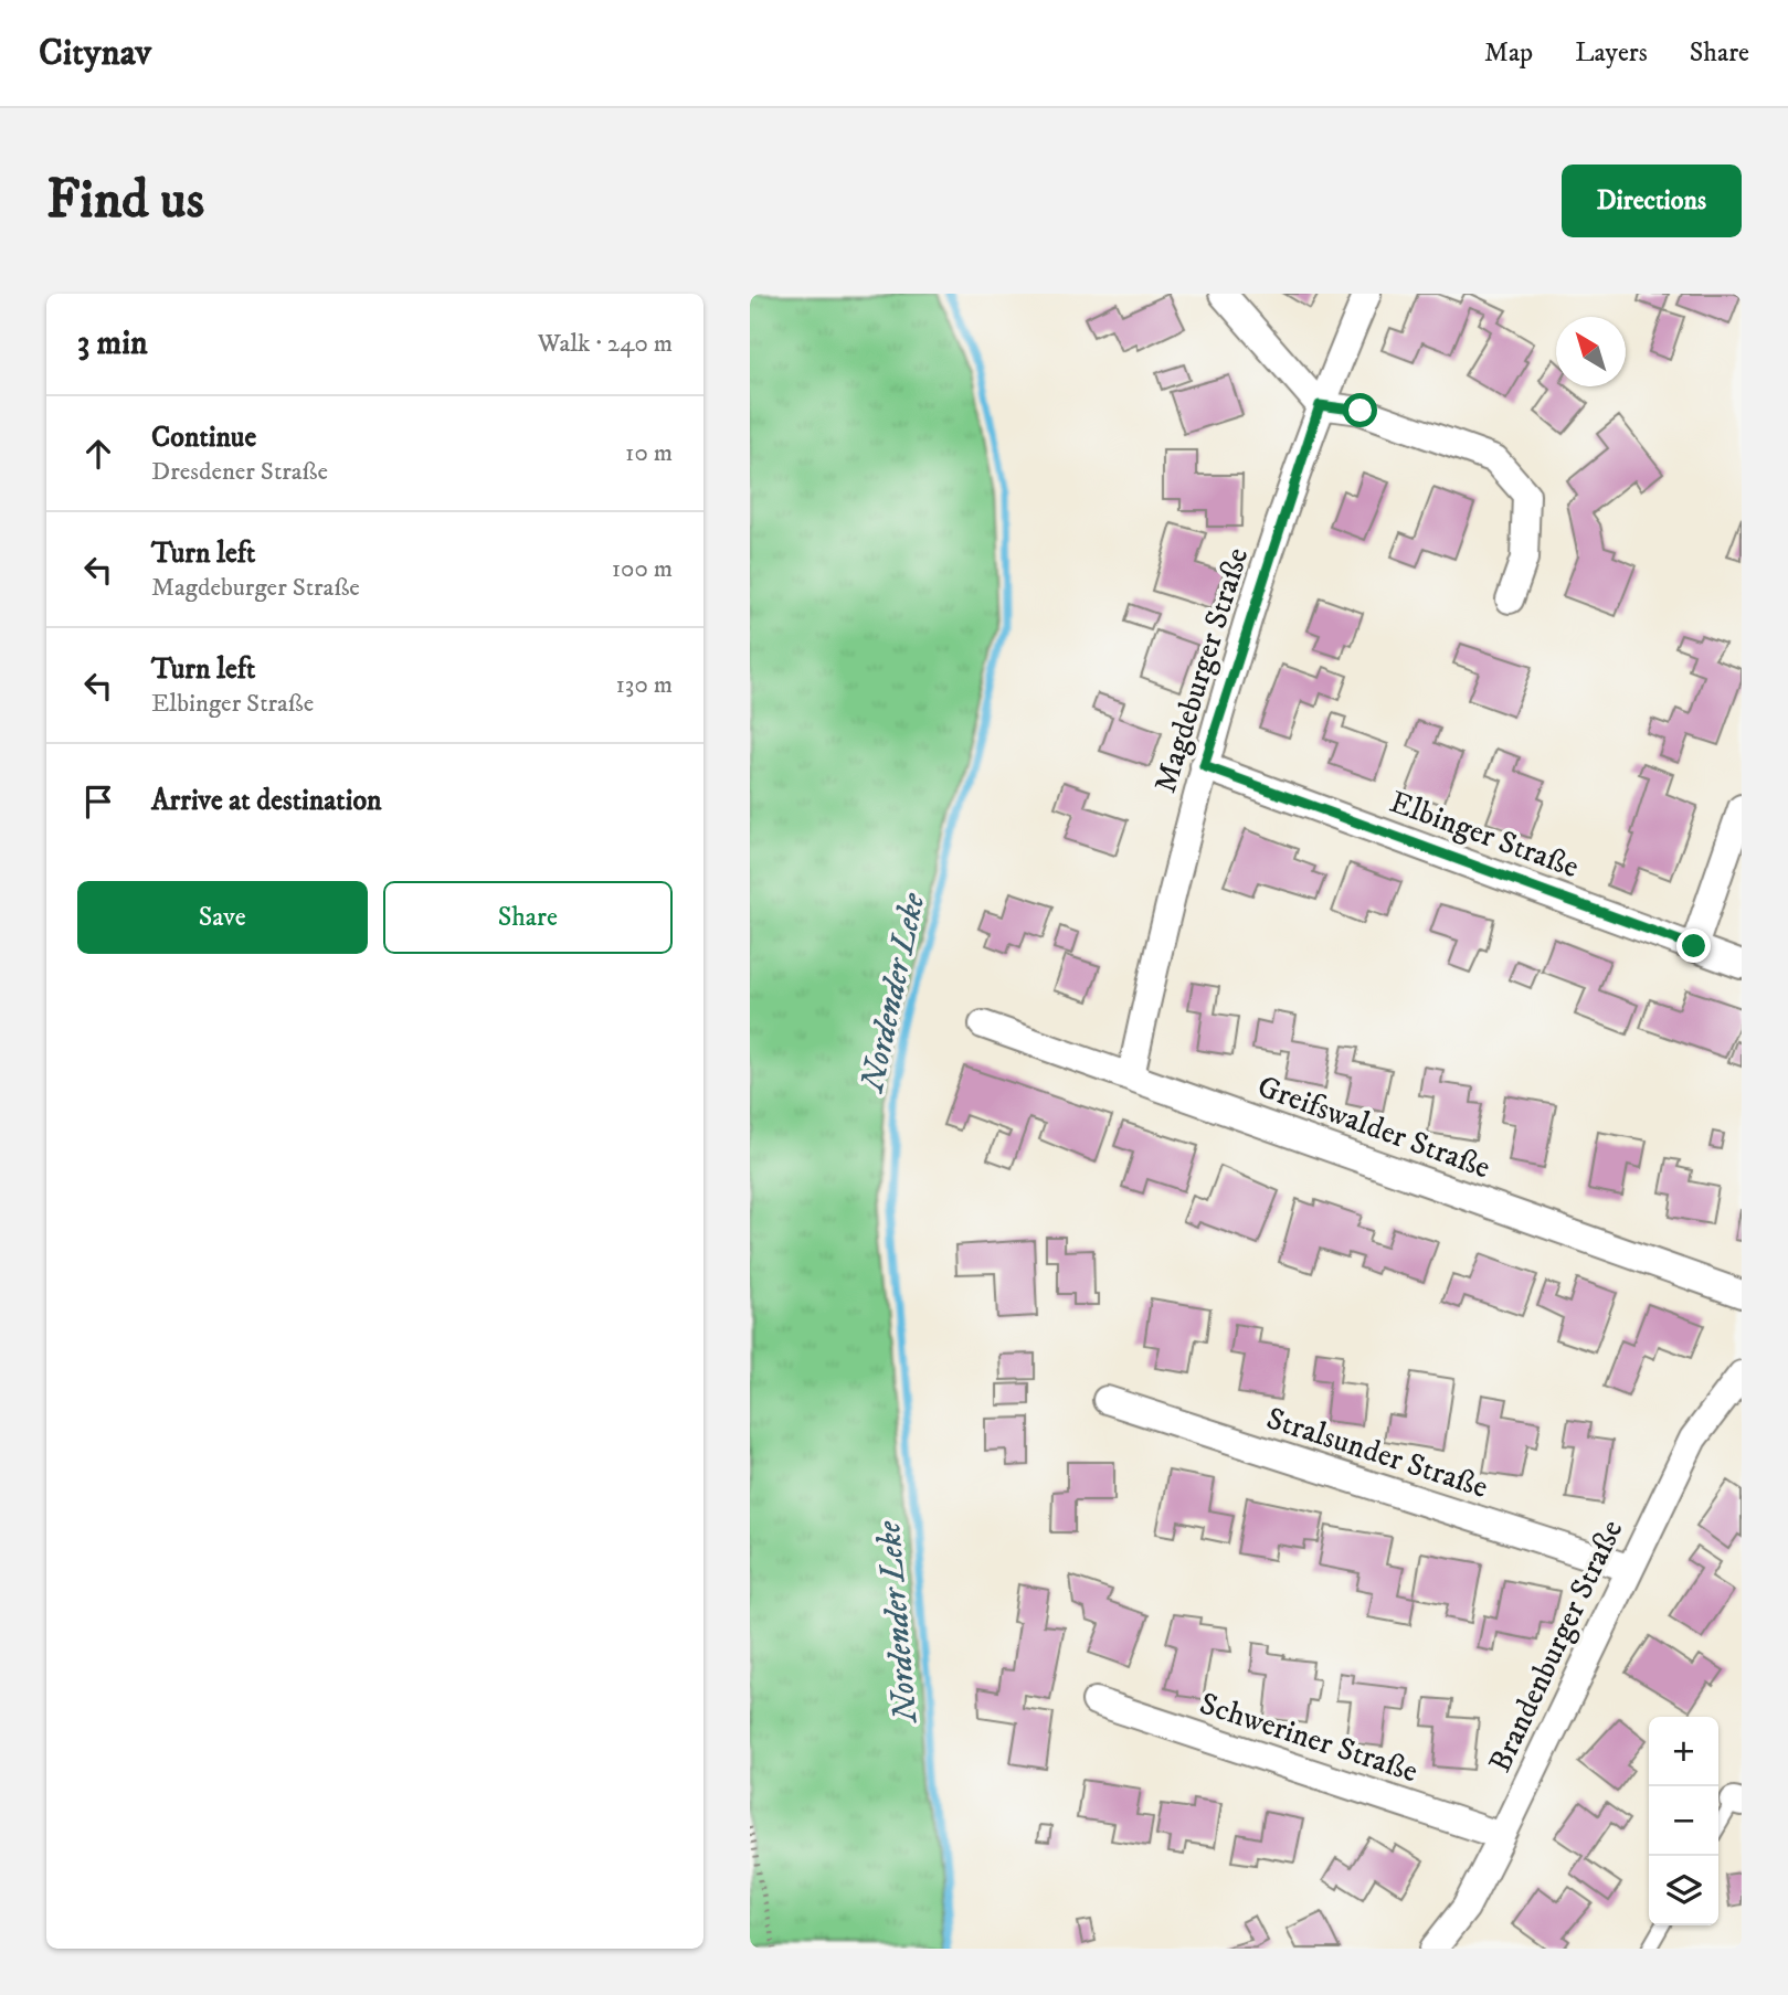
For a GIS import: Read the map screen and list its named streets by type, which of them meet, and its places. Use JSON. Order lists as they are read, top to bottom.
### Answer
{
  "streets": {
    "street": [
      "Magdeburger Straße",
      "Elbinger Straße",
      "Greifswalder Straße",
      "Stralsunder Straße",
      "Brandenburger Straße",
      "Schweriner Straße"
    ]
  },
  "crossings": [
    ["Magdeburger Straße", "Elbinger Straße"],
    ["Magdeburger Straße", "Greifswalder Straße"],
    ["Stralsunder Straße", "Brandenburger Straße"],
    ["Brandenburger Straße", "Schweriner Straße"]
  ],
  "water": ["Nordender Leke"],
  "north": "top left",
  "page": {
    "header": "Citynav",
    "nav": ["Map", "Layers", "Share"],
    "buttons": [
      "Directions",
      ["Save", "Share"]
    ],
    "title": "Find us",
    "heading": ["3 min", "Walk · 240 m"],
    "list": [
      ["Continue", "Dresdener Straße", "10 m"],
      ["Turn left", "Magdeburger Straße", "100 m"],
      ["Turn left", "Elbinger Straße", "130 m"],
      "Arrive at destination"
    ],
    "map_buttons": ["+", "−"]
  }
}
